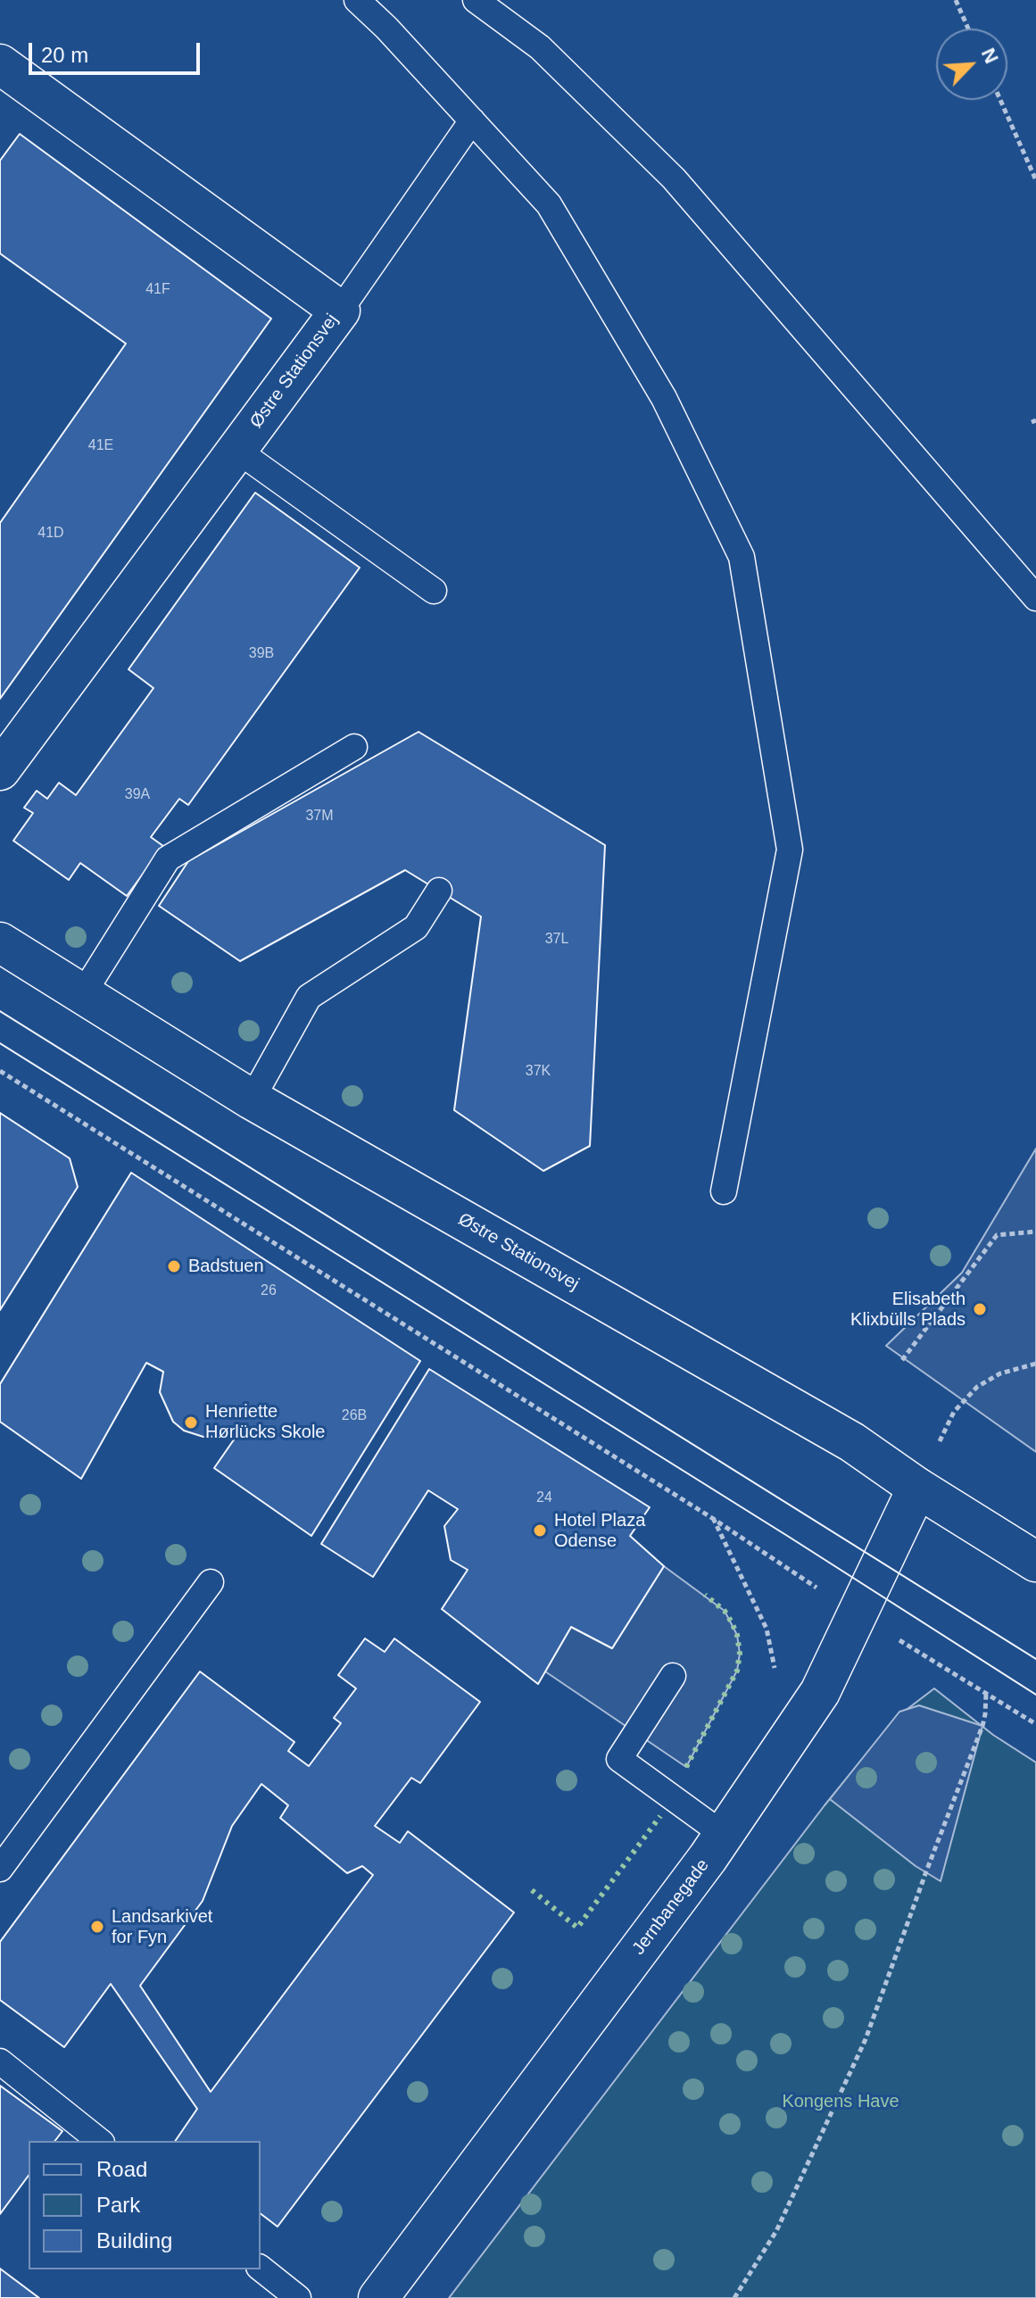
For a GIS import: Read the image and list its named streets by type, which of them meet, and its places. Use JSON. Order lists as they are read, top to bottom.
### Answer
{
  "streets": {
    "street": ["Østre Stationsvej", "Jernbanegade"]
  },
  "crossings": [
    ["Østre Stationsvej", "Jernbanegade"]
  ],
  "parks": ["Kongens Have"],
  "places": [
    "Badstuen",
    "Elisabeth Klixbülls Plads",
    "Henriette Hørlücks Skole",
    "Hotel Plaza Odense",
    "Landsarkivet for Fyn"
  ],
  "house_numbers": [
    "41F",
    "41E",
    "41D",
    "39B",
    "39A",
    "37M",
    "37L",
    "37K",
    "26",
    "26B",
    "24"
  ],
  "legend": ["Road", "Park", "Building"],
  "scale_bar": "20 m",
  "north": "top right"
}
